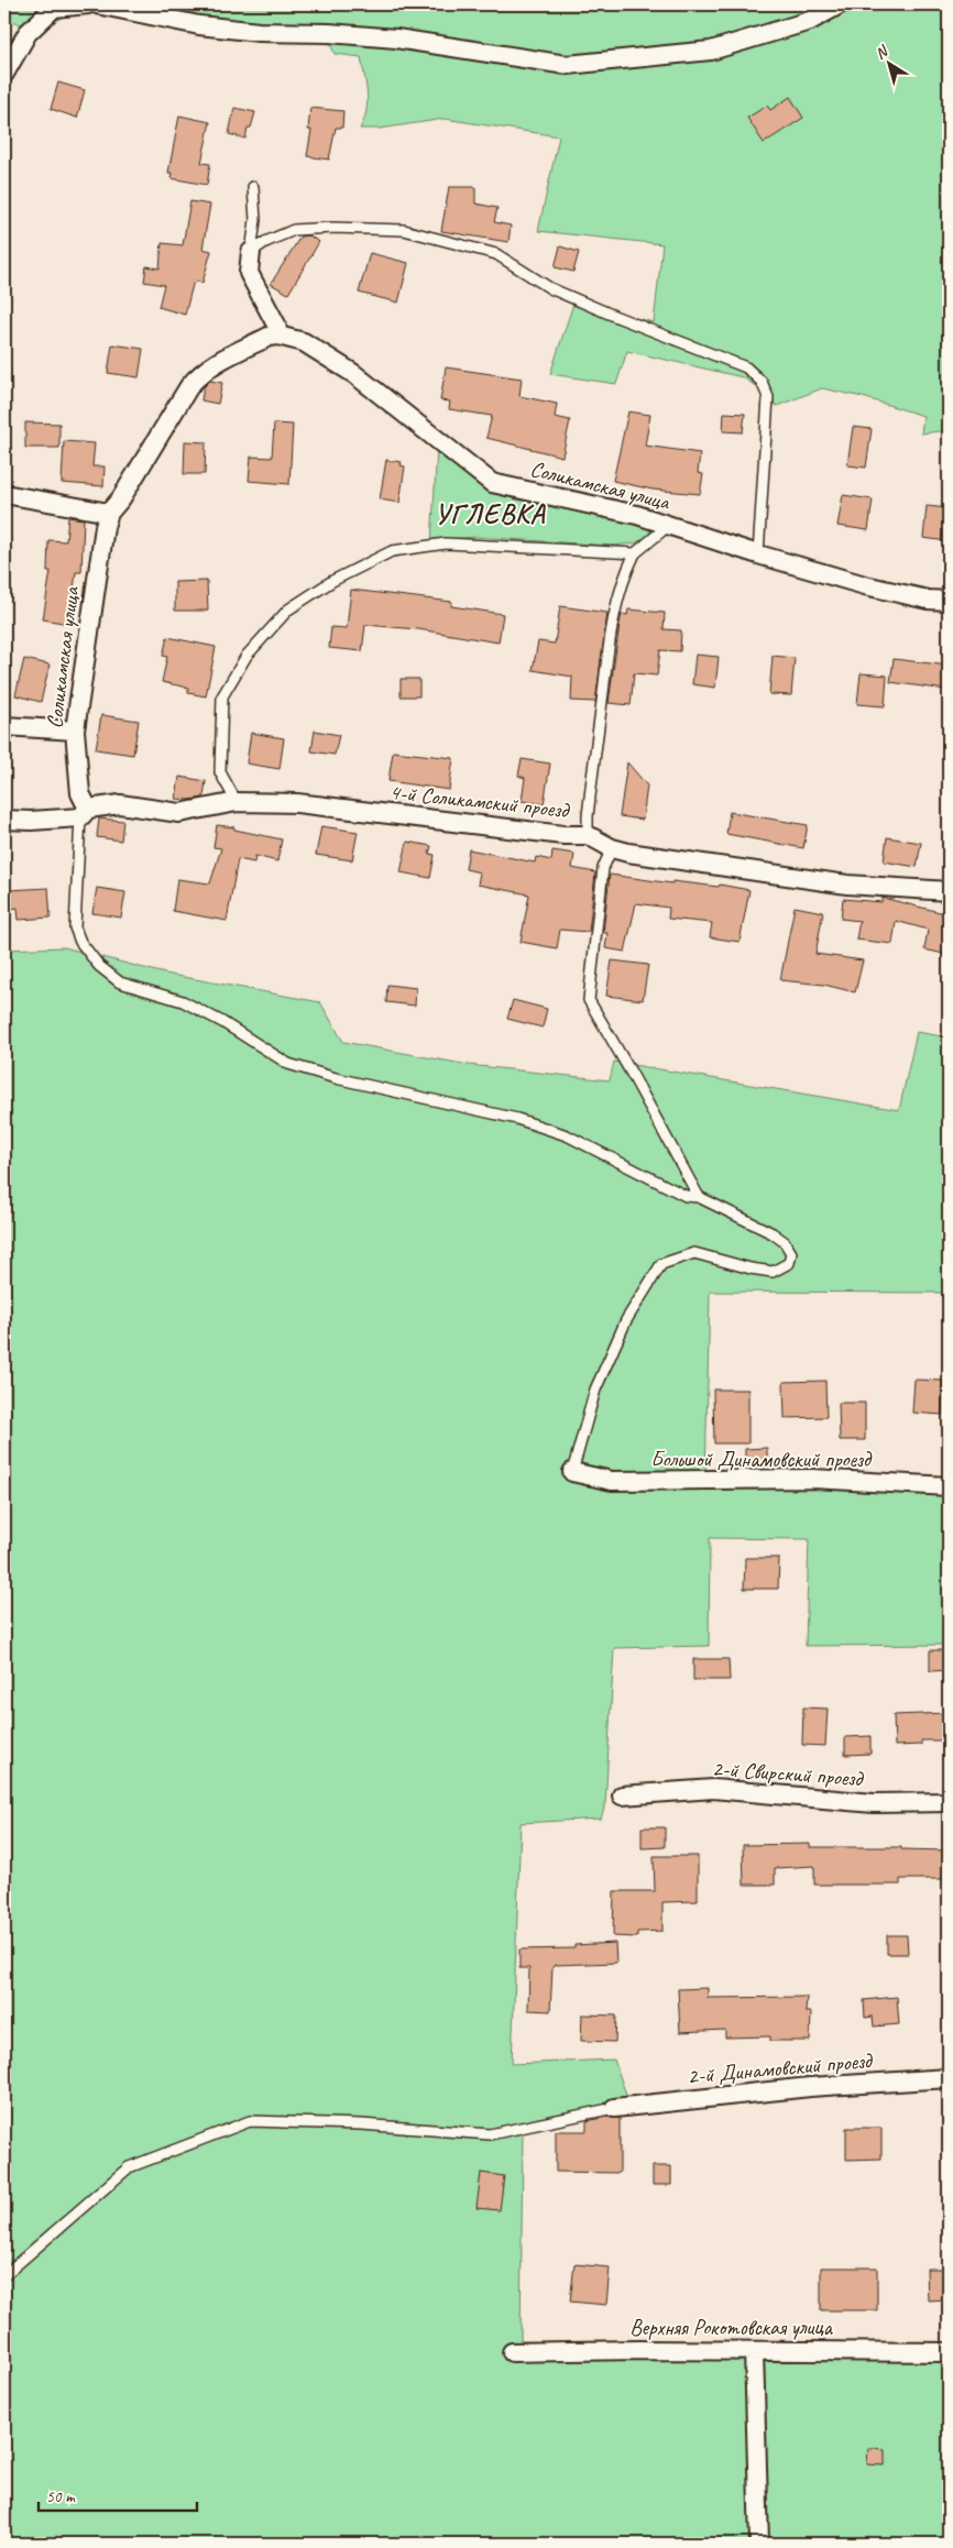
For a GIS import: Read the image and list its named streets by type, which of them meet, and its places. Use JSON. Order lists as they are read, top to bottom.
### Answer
{
  "streets": {
    "street": [
      "Соликамская улица",
      "4-й Соликамский проезд",
      "Большой Динамовский проезд",
      "2-й Свирский проезд",
      "2-й Динамовский проезд",
      "Верхняя Рокотовская улица"
    ]
  },
  "crossings": [
    ["Соликамская улица", "4-й Соликамский проезд"]
  ],
  "districts": ["УГЛЕВКА"],
  "scale_bar": "50 m",
  "north": "top left"
}
